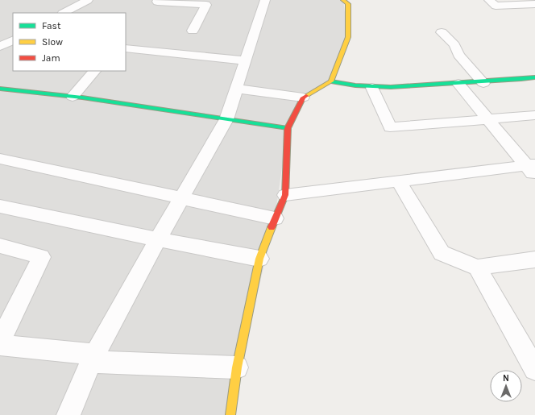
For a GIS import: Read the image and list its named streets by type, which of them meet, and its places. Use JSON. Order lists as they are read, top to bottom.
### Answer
{
  "legend": ["Fast", "Slow", "Jam"],
  "north": "top"
}
